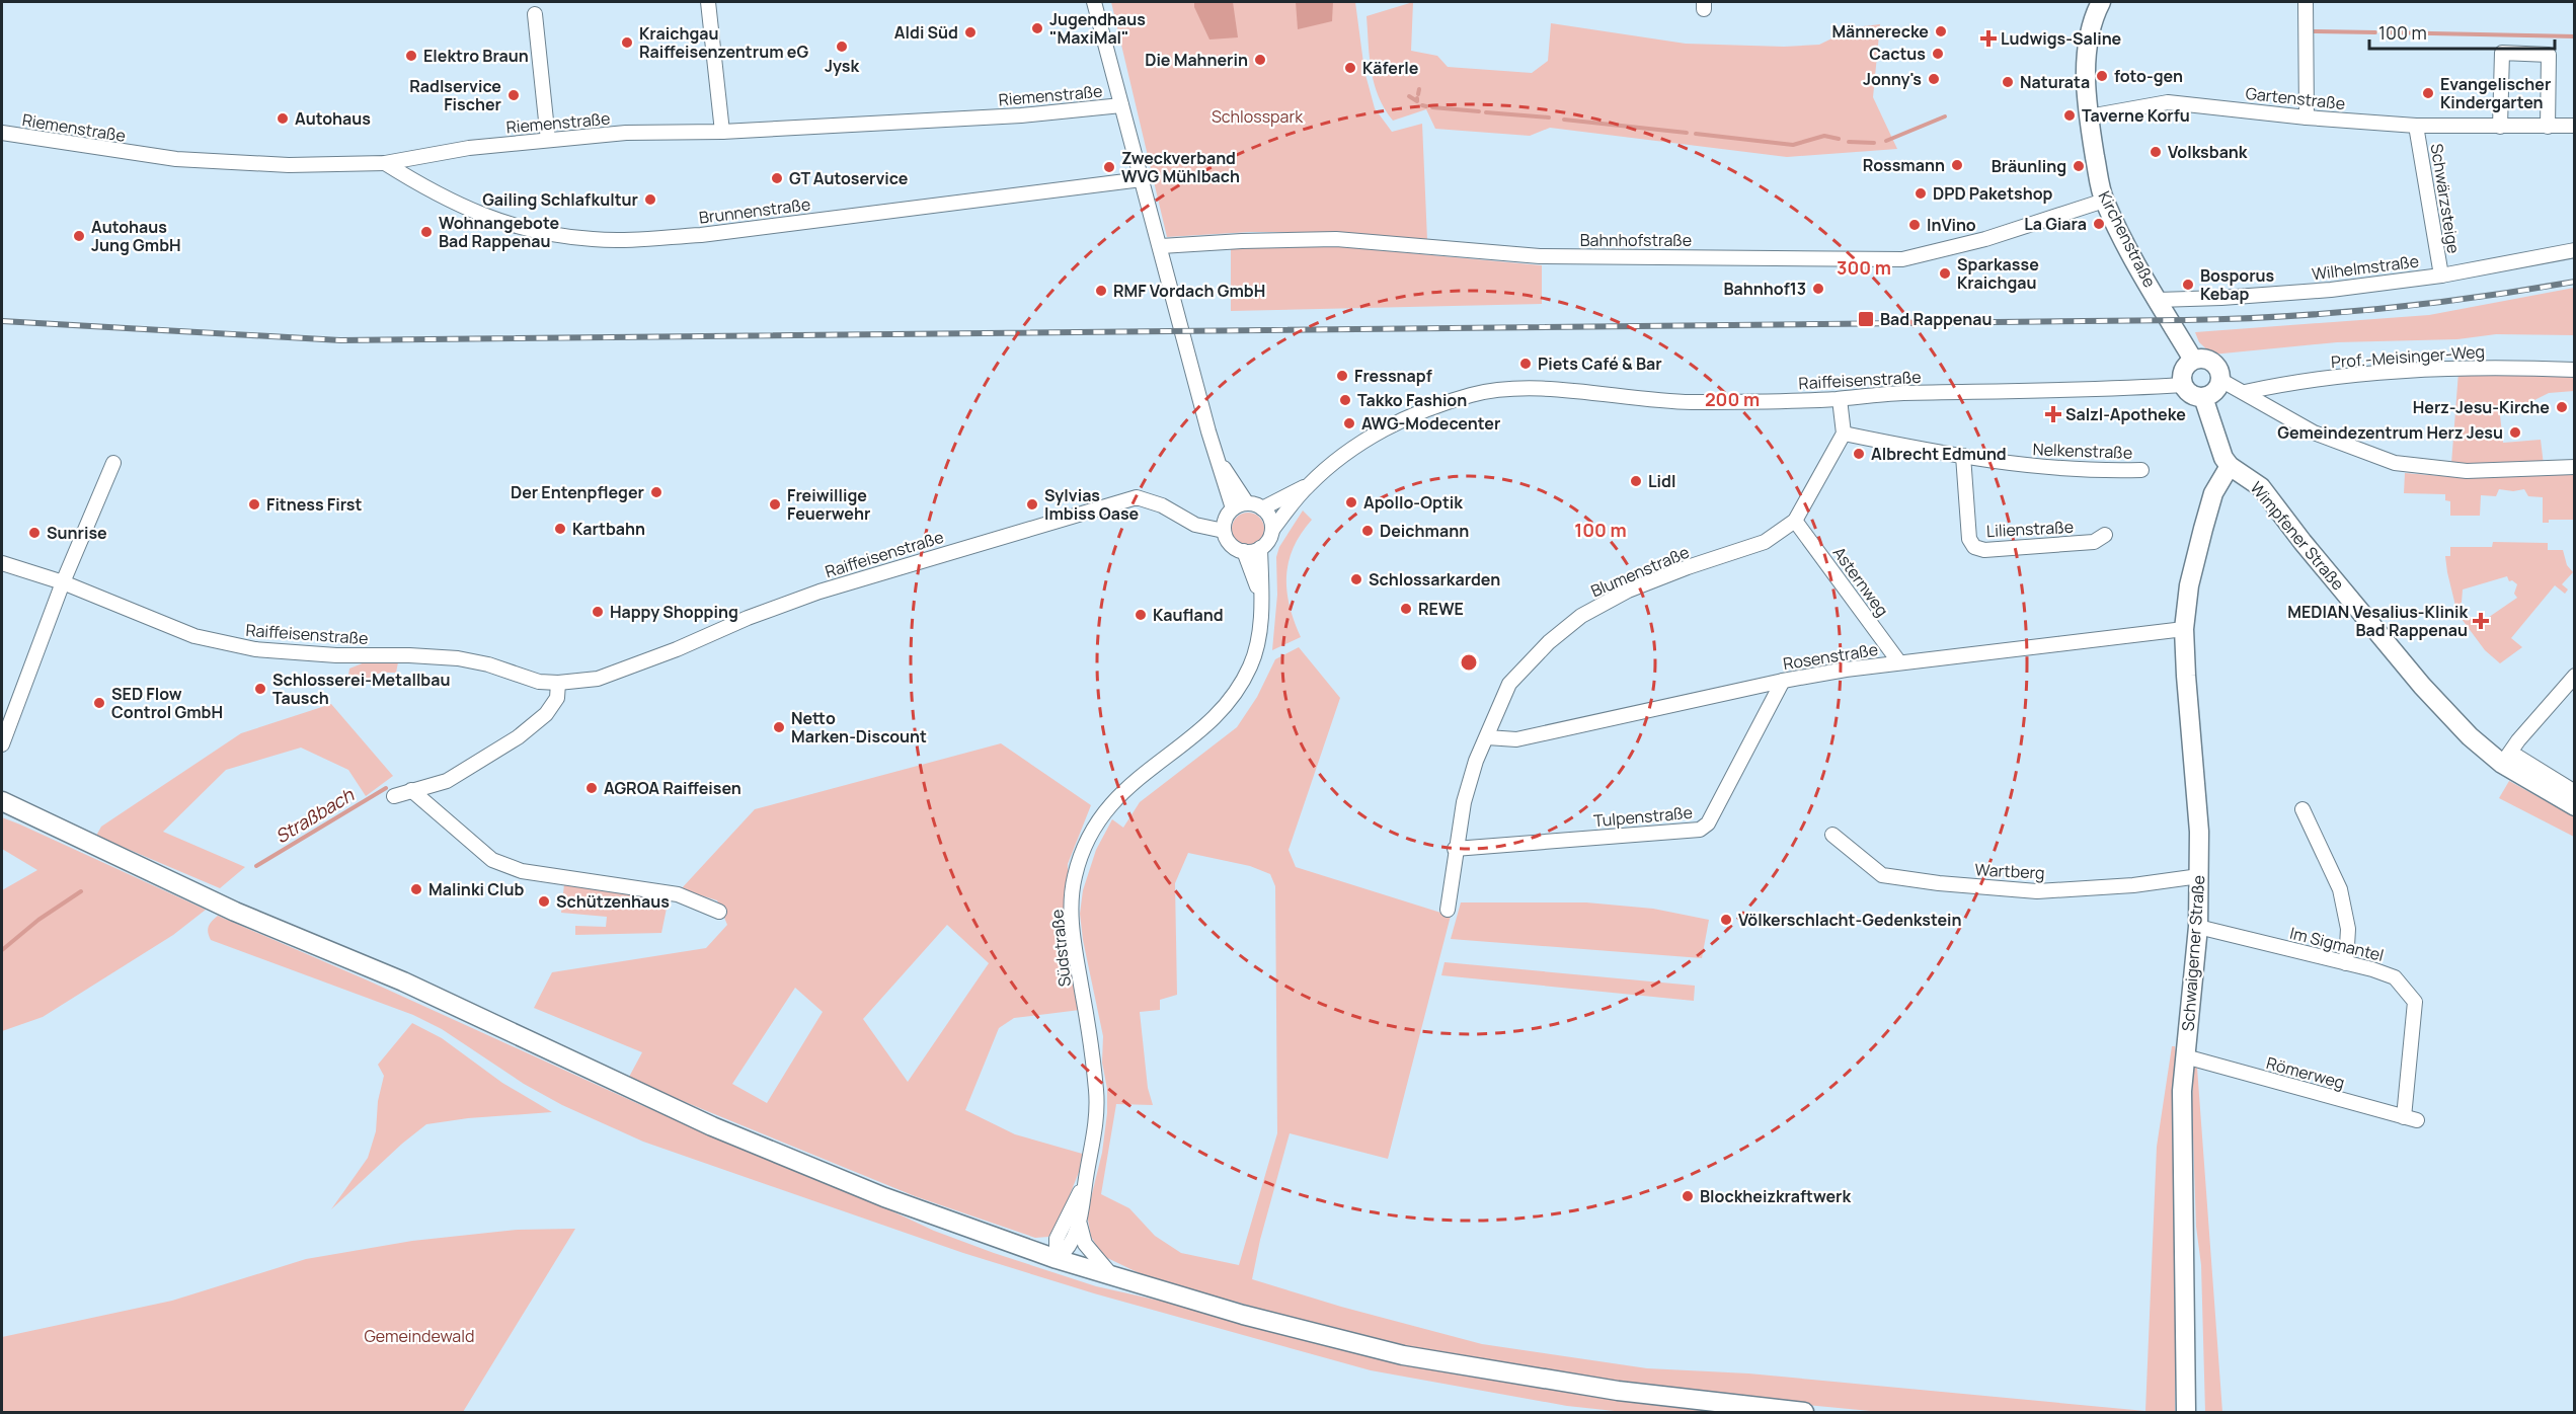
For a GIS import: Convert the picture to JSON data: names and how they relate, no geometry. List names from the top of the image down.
{
  "streets": {
    "street": [
      "Riemenstraße",
      "Gartenstraße",
      "Schwärzsteige",
      "Brunnenstraße",
      "Kirchenstraße",
      "Bahnhofstraße",
      "Wilhelmstraße",
      "Prof.-Meisinger-Weg",
      "Raiffeisenstraße",
      "Nelkenstraße",
      "Lilienstraße",
      "Wimpfener Straße",
      "Blumenstraße",
      "Asternweg",
      "Rosenstraße",
      "Tulpenstraße",
      "Wartberg",
      "Im Sigmantel",
      "Südstraße",
      "Schwaigerner Straße",
      "Römerweg"
    ]
  },
  "crossings": [
    ["Riemenstraße", "Brunnenstraße"],
    ["Gartenstraße", "Schwärzsteige"],
    ["Gartenstraße", "Kirchenstraße"],
    ["Schwärzsteige", "Wilhelmstraße"],
    ["Kirchenstraße", "Bahnhofstraße"],
    ["Kirchenstraße", "Wilhelmstraße"],
    ["Kirchenstraße", "Raiffeisenstraße"],
    ["Raiffeisenstraße", "Südstraße"],
    ["Nelkenstraße", "Lilienstraße"],
    ["Nelkenstraße", "Blumenstraße"],
    ["Wimpfener Straße", "Schwaigerner Straße"],
    ["Blumenstraße", "Asternweg"],
    ["Blumenstraße", "Rosenstraße"],
    ["Blumenstraße", "Tulpenstraße"],
    ["Asternweg", "Rosenstraße"],
    ["Rosenstraße", "Tulpenstraße"],
    ["Rosenstraße", "Schwaigerner Straße"],
    ["Wartberg", "Schwaigerner Straße"],
    ["Im Sigmantel", "Schwaigerner Straße"],
    ["Im Sigmantel", "Römerweg"],
    ["Schwaigerner Straße", "Römerweg"]
  ],
  "water": ["Straßbach"],
  "parks": ["Schlosspark", "Gemeindewald"],
  "places": {
    "other": [
      "Jugendhaus \"MaxiMal\"",
      "Männerecke",
      "Aldi Süd",
      "Kraichgau Raiffeisenzentrum eG",
      "Jysk",
      "Cactus",
      "Elektro Braun",
      "Die Mahnerin",
      "Käferle",
      "foto-gen",
      "Jonny's",
      "Naturata",
      "Evangelischer Kindergarten",
      "Radlservice Fischer",
      "Taverne Korfu",
      "Autohaus",
      "Volksbank",
      "Rossmann",
      "Bräunling",
      "Zweckverband WVG Mühlbach",
      "GT Autoservice",
      "DPD Paketshop",
      "Gailing Schlafkultur",
      "La Giara",
      "InVino",
      "Wohnangebote Bad Rappenau",
      "Autohaus Jung GmbH",
      "Sparkasse Kraichgau",
      "Bosporus Kebap",
      "Bahnhof13",
      "RMF Vordach GmbH",
      "Piets Café & Bar",
      "Fressnapf",
      "Takko Fashion",
      "Herz-Jesu-Kirche",
      "AWG-Modecenter",
      "Gemeindezentrum Herz Jesu",
      "Albrecht Edmund",
      "Lidl",
      "Der Entenpfleger",
      "Apollo-Optik",
      "Fitness First",
      "Freiwillige Feuerwehr",
      "Sylvias Imbiss Oase",
      "Kartbahn",
      "Deichmann",
      "Sunrise",
      "Schlossarkarden",
      "REWE",
      "Happy Shopping",
      "Kaufland",
      "Schlosserei-Metallbau Tausch",
      "SED Flow Control GmbH",
      "Netto Marken-Discount",
      "AGROA Raiffeisen",
      "Malinki Club",
      "Schützenhaus",
      "Völkerschlacht-Gedenkstein",
      "Blockheizkraftwerk"
    ],
    "health": ["Ludwigs-Saline", "Salzl-Apotheke", "MEDIAN Vesalius-Klinik Bad Rappenau"],
    "transit": ["Bad Rappenau"]
  },
  "scale_bar": "100 m",
  "rings": ["300 m", "200 m", "100 m"]
}
